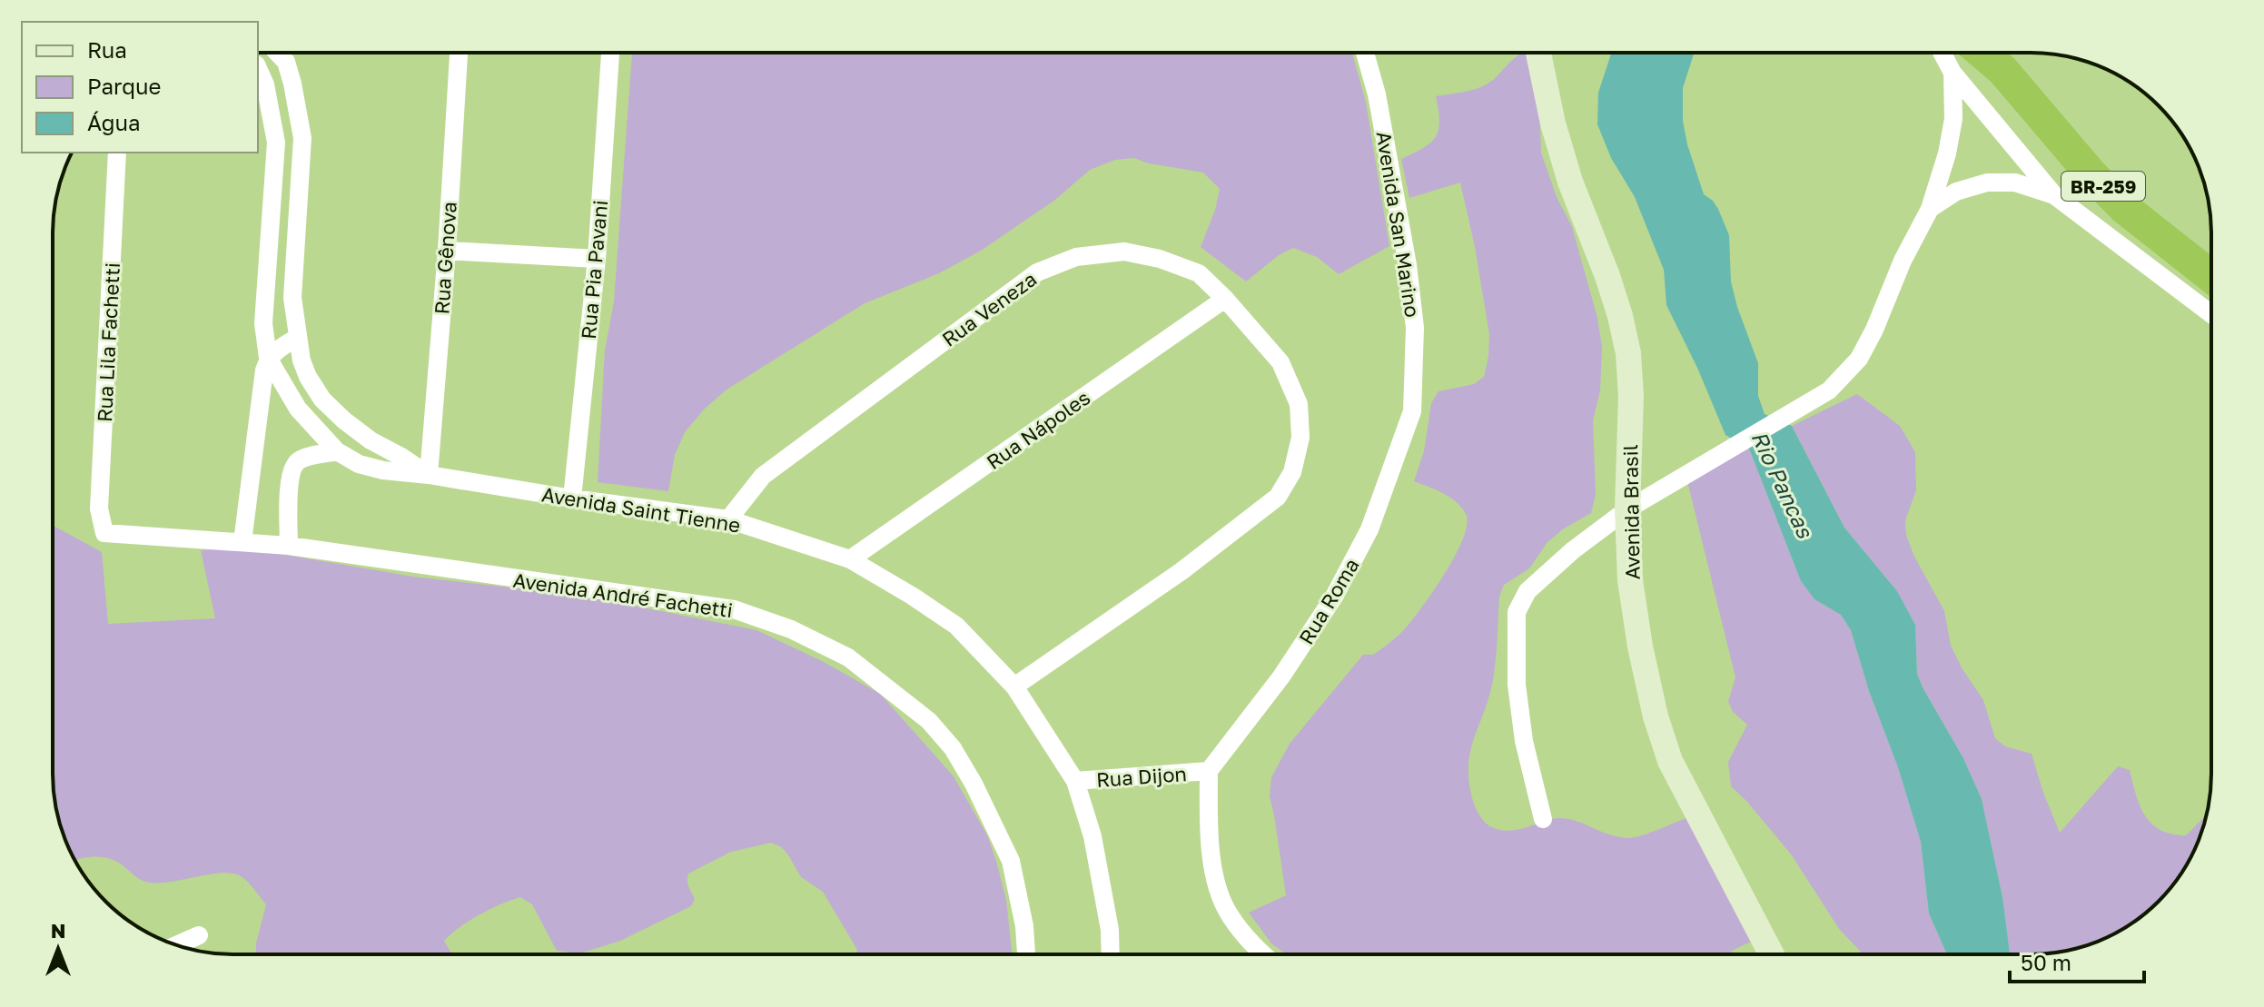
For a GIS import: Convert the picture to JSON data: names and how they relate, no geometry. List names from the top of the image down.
{
  "streets": {
    "highway": ["BR-259"],
    "main road": ["Avenida Brasil"],
    "street": [
      "Avenida San Marino",
      "Rua Gênova",
      "Rua Pia Pavani",
      "Rua Veneza",
      "Rua Lila Fachetti",
      "Rua Nápoles",
      "Avenida Saint Tienne",
      "Avenida André Fachetti",
      "Rua Roma",
      "Rua Dijon"
    ]
  },
  "crossings": [
    ["Avenida San Marino", "Rua Roma"],
    ["Rua Gênova", "Avenida Saint Tienne"],
    ["Rua Pia Pavani", "Avenida Saint Tienne"],
    ["Rua Veneza", "Rua Nápoles"],
    ["Rua Veneza", "Avenida Saint Tienne"],
    ["Rua Lila Fachetti", "Avenida André Fachetti"],
    ["Rua Nápoles", "Avenida Saint Tienne"],
    ["Avenida Saint Tienne", "Rua Dijon"],
    ["Rua Roma", "Rua Dijon"]
  ],
  "water": ["Rio Pancas"],
  "legend": ["Rua", "Parque", "Água"],
  "scale_bar": "50 m",
  "north": "top"
}
